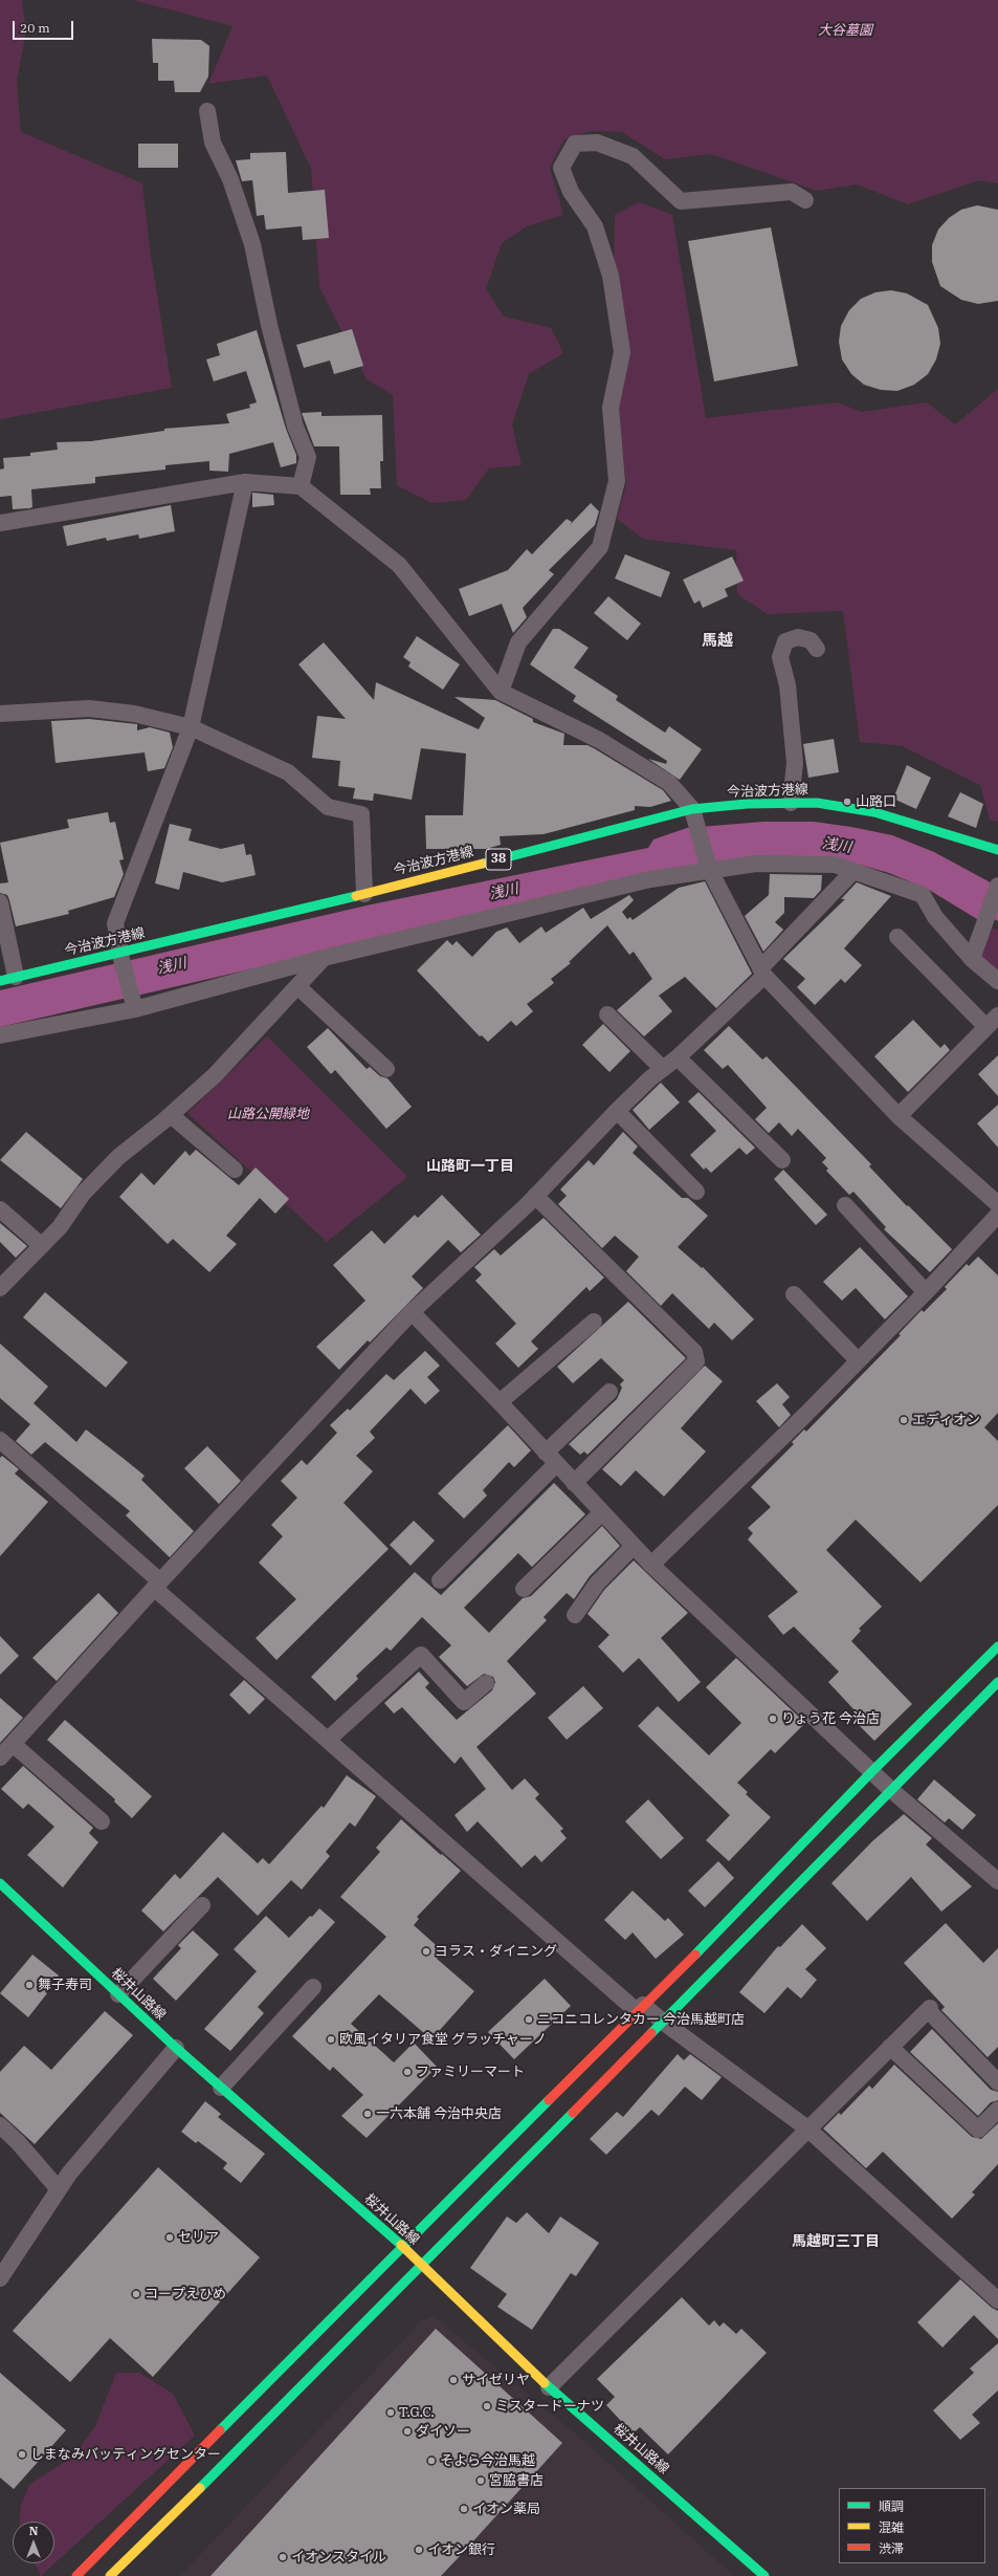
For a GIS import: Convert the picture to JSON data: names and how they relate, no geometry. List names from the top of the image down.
{
  "streets": {
    "street": ["今治波方港線", "38", "桜井山路線"]
  },
  "districts": ["馬越", "山路町一丁目", "馬越町三丁目"],
  "water": ["浅川"],
  "parks": ["大谷墓園", "山路公開緑地"],
  "places": [
    "山路口",
    "エディオン",
    "りょう花 今治店",
    "ヨラス・ダイニング",
    "舞子寿司",
    "ニコニコレンタカー 今治馬越町店",
    "欧風イタリア食堂 グラッチャーノ",
    "ファミリーマート",
    "一六本舗 今治中央店",
    "セリア",
    "コープえひめ",
    "サイゼリヤ",
    "ミスタードーナツ",
    "T.G.C.",
    "ダイソー",
    "しまなみバッティングセンター",
    "そよら今治馬越",
    "宮脇書店",
    "イオン薬局",
    "イオン銀行",
    "イオンスタイル"
  ],
  "legend": ["順調", "混雑", "渋滞"],
  "scale_bar": "20 m",
  "north": "top"
}
